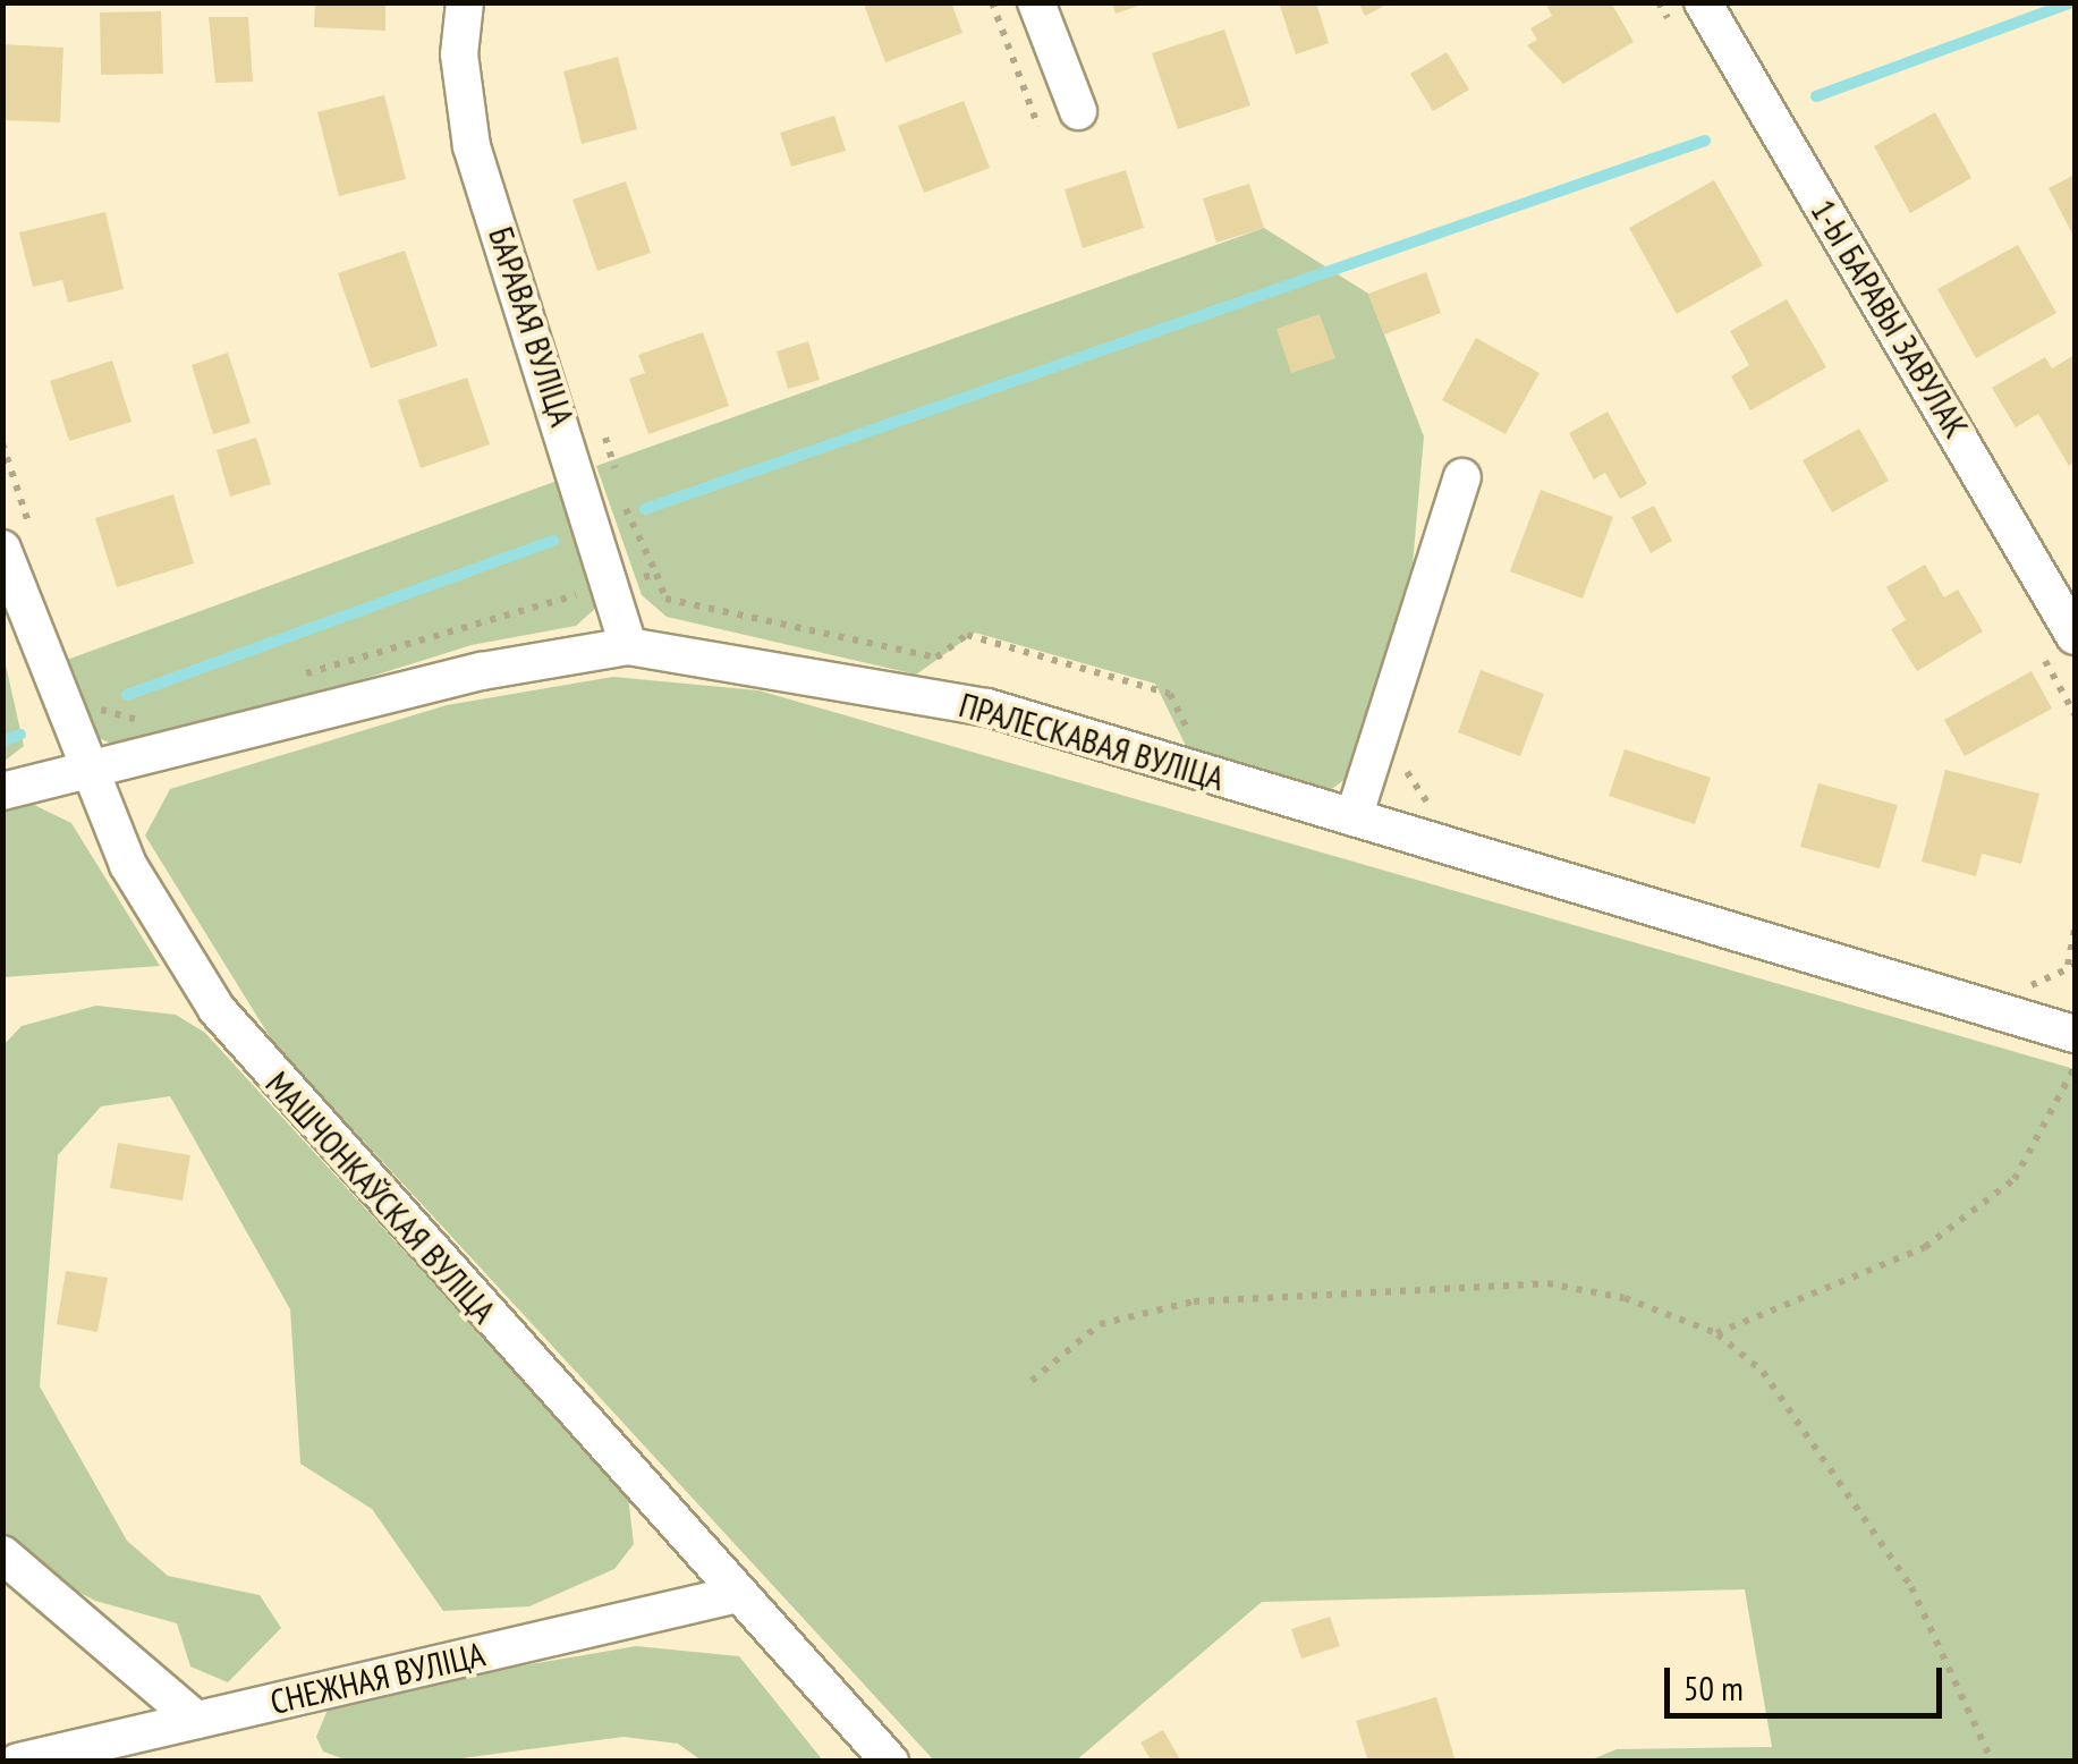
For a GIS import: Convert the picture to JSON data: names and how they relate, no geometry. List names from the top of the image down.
{
  "streets": {
    "street": [
      "1-Ы БАРАВЫ ЗАВУЛАК",
      "БАРАВАЯ ВУЛІЦА",
      "ПРАЛЕСКАВАЯ ВУЛІЦА",
      "МАШЧОНКАЎСКАЯ ВУЛІЦА",
      "СНЕЖНАЯ ВУЛІЦА"
    ]
  },
  "crossings": [
    ["БАРАВАЯ ВУЛІЦА", "ПРАЛЕСКАВАЯ ВУЛІЦА"],
    ["ПРАЛЕСКАВАЯ ВУЛІЦА", "МАШЧОНКАЎСКАЯ ВУЛІЦА"],
    ["МАШЧОНКАЎСКАЯ ВУЛІЦА", "СНЕЖНАЯ ВУЛІЦА"]
  ],
  "scale_bar": "50 m"
}
